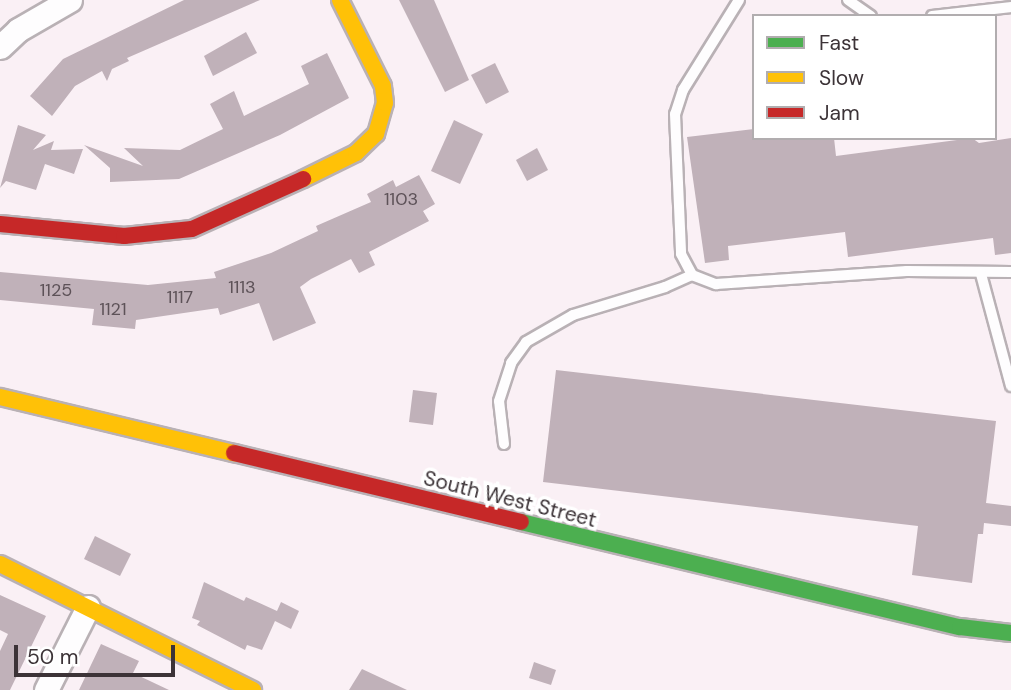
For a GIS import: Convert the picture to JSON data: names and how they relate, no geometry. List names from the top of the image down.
{
  "streets": {
    "street": ["South West Street"]
  },
  "house_numbers": [
    "1103",
    "1113",
    "1125",
    "1117",
    "1121"
  ],
  "legend": ["Fast", "Slow", "Jam"],
  "scale_bar": "50 m"
}
